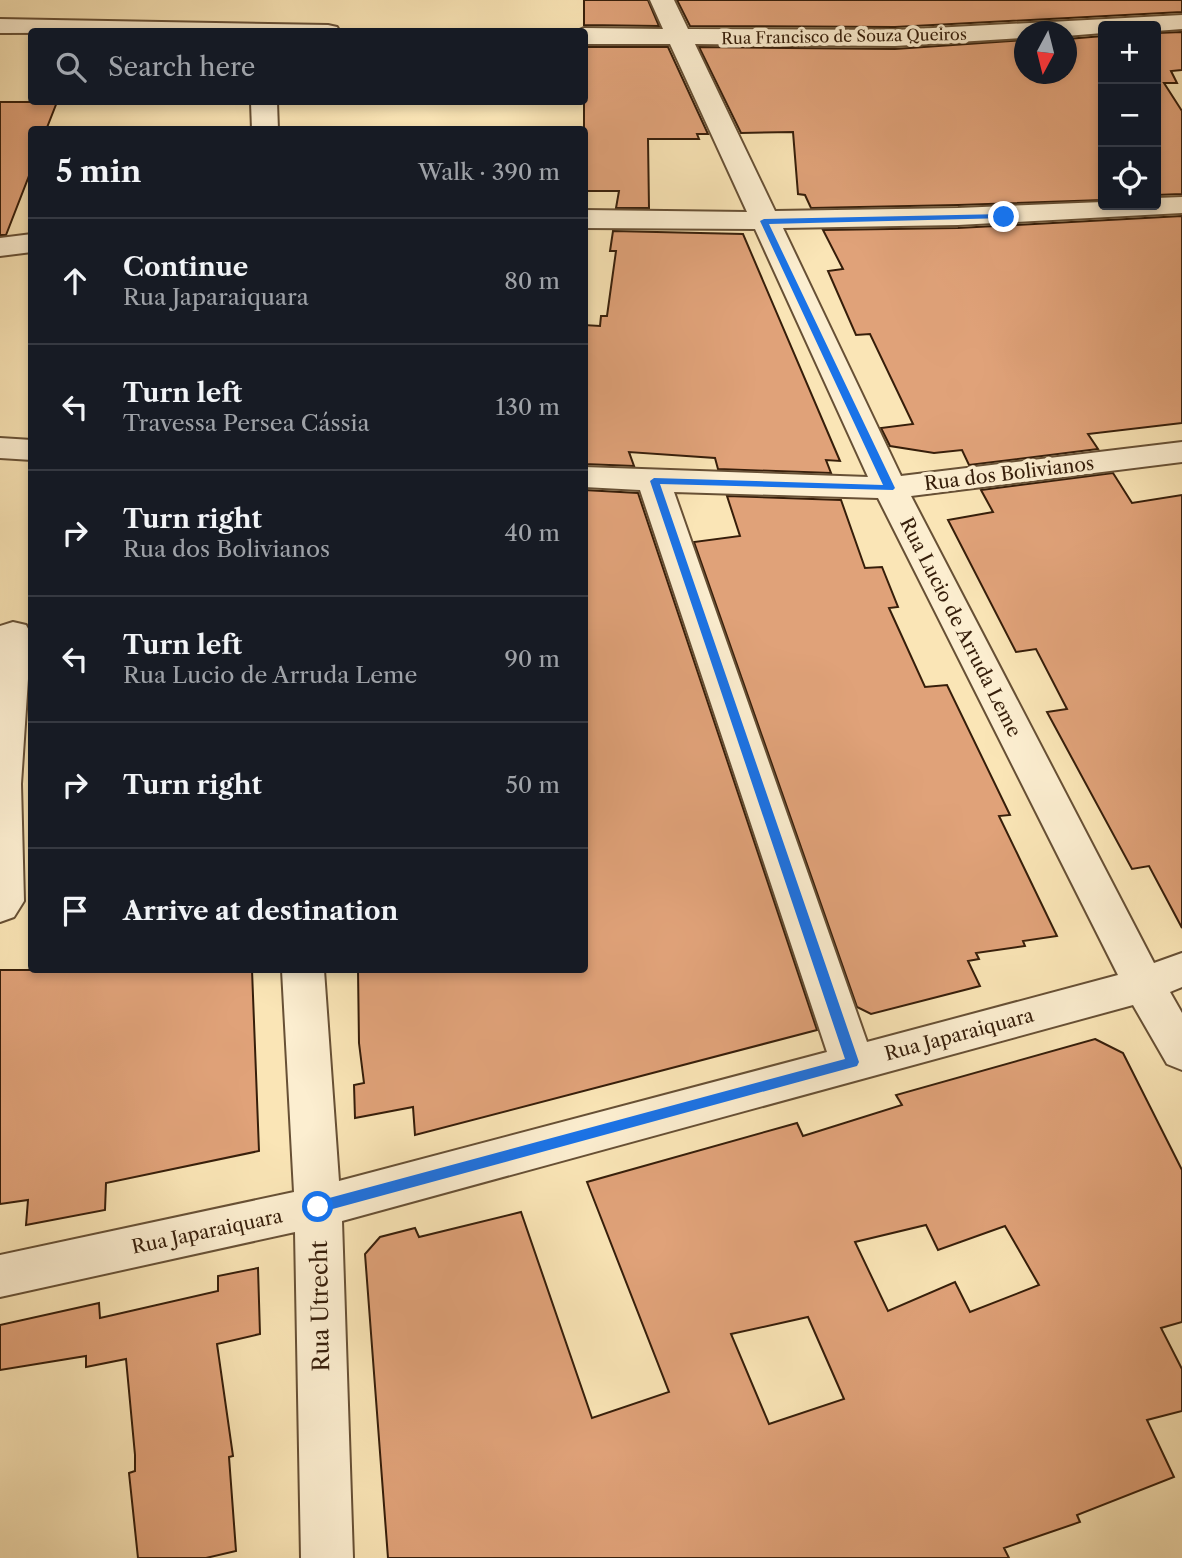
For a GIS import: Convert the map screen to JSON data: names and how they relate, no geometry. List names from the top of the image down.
{
  "streets": {
    "street": [
      "Rua Francisco de Souza Queiros",
      "Rua dos Bolivianos",
      "Rua Lucio de Arruda Leme",
      "Rua Japaraiquara",
      "Rua Utrecht"
    ]
  },
  "crossings": [
    ["Rua Francisco de Souza Queiros", "Rua Lucio de Arruda Leme"],
    ["Rua dos Bolivianos", "Rua Lucio de Arruda Leme"],
    ["Rua Lucio de Arruda Leme", "Rua Japaraiquara"],
    ["Rua Japaraiquara", "Rua Utrecht"]
  ],
  "north": "bottom",
  "page": {
    "map_buttons": ["+", "−"],
    "search": "Search here",
    "heading": ["5 min", "Walk · 390 m"],
    "list": [
      ["Continue", "Rua Japaraiquara", "80 m"],
      ["Turn left", "Travessa Persea Cássia", "130 m"],
      ["Turn right", "Rua dos Bolivianos", "40 m"],
      ["Turn left", "Rua Lucio de Arruda Leme", "90 m"],
      ["Turn right", "50 m"],
      "Arrive at destination"
    ]
  }
}
